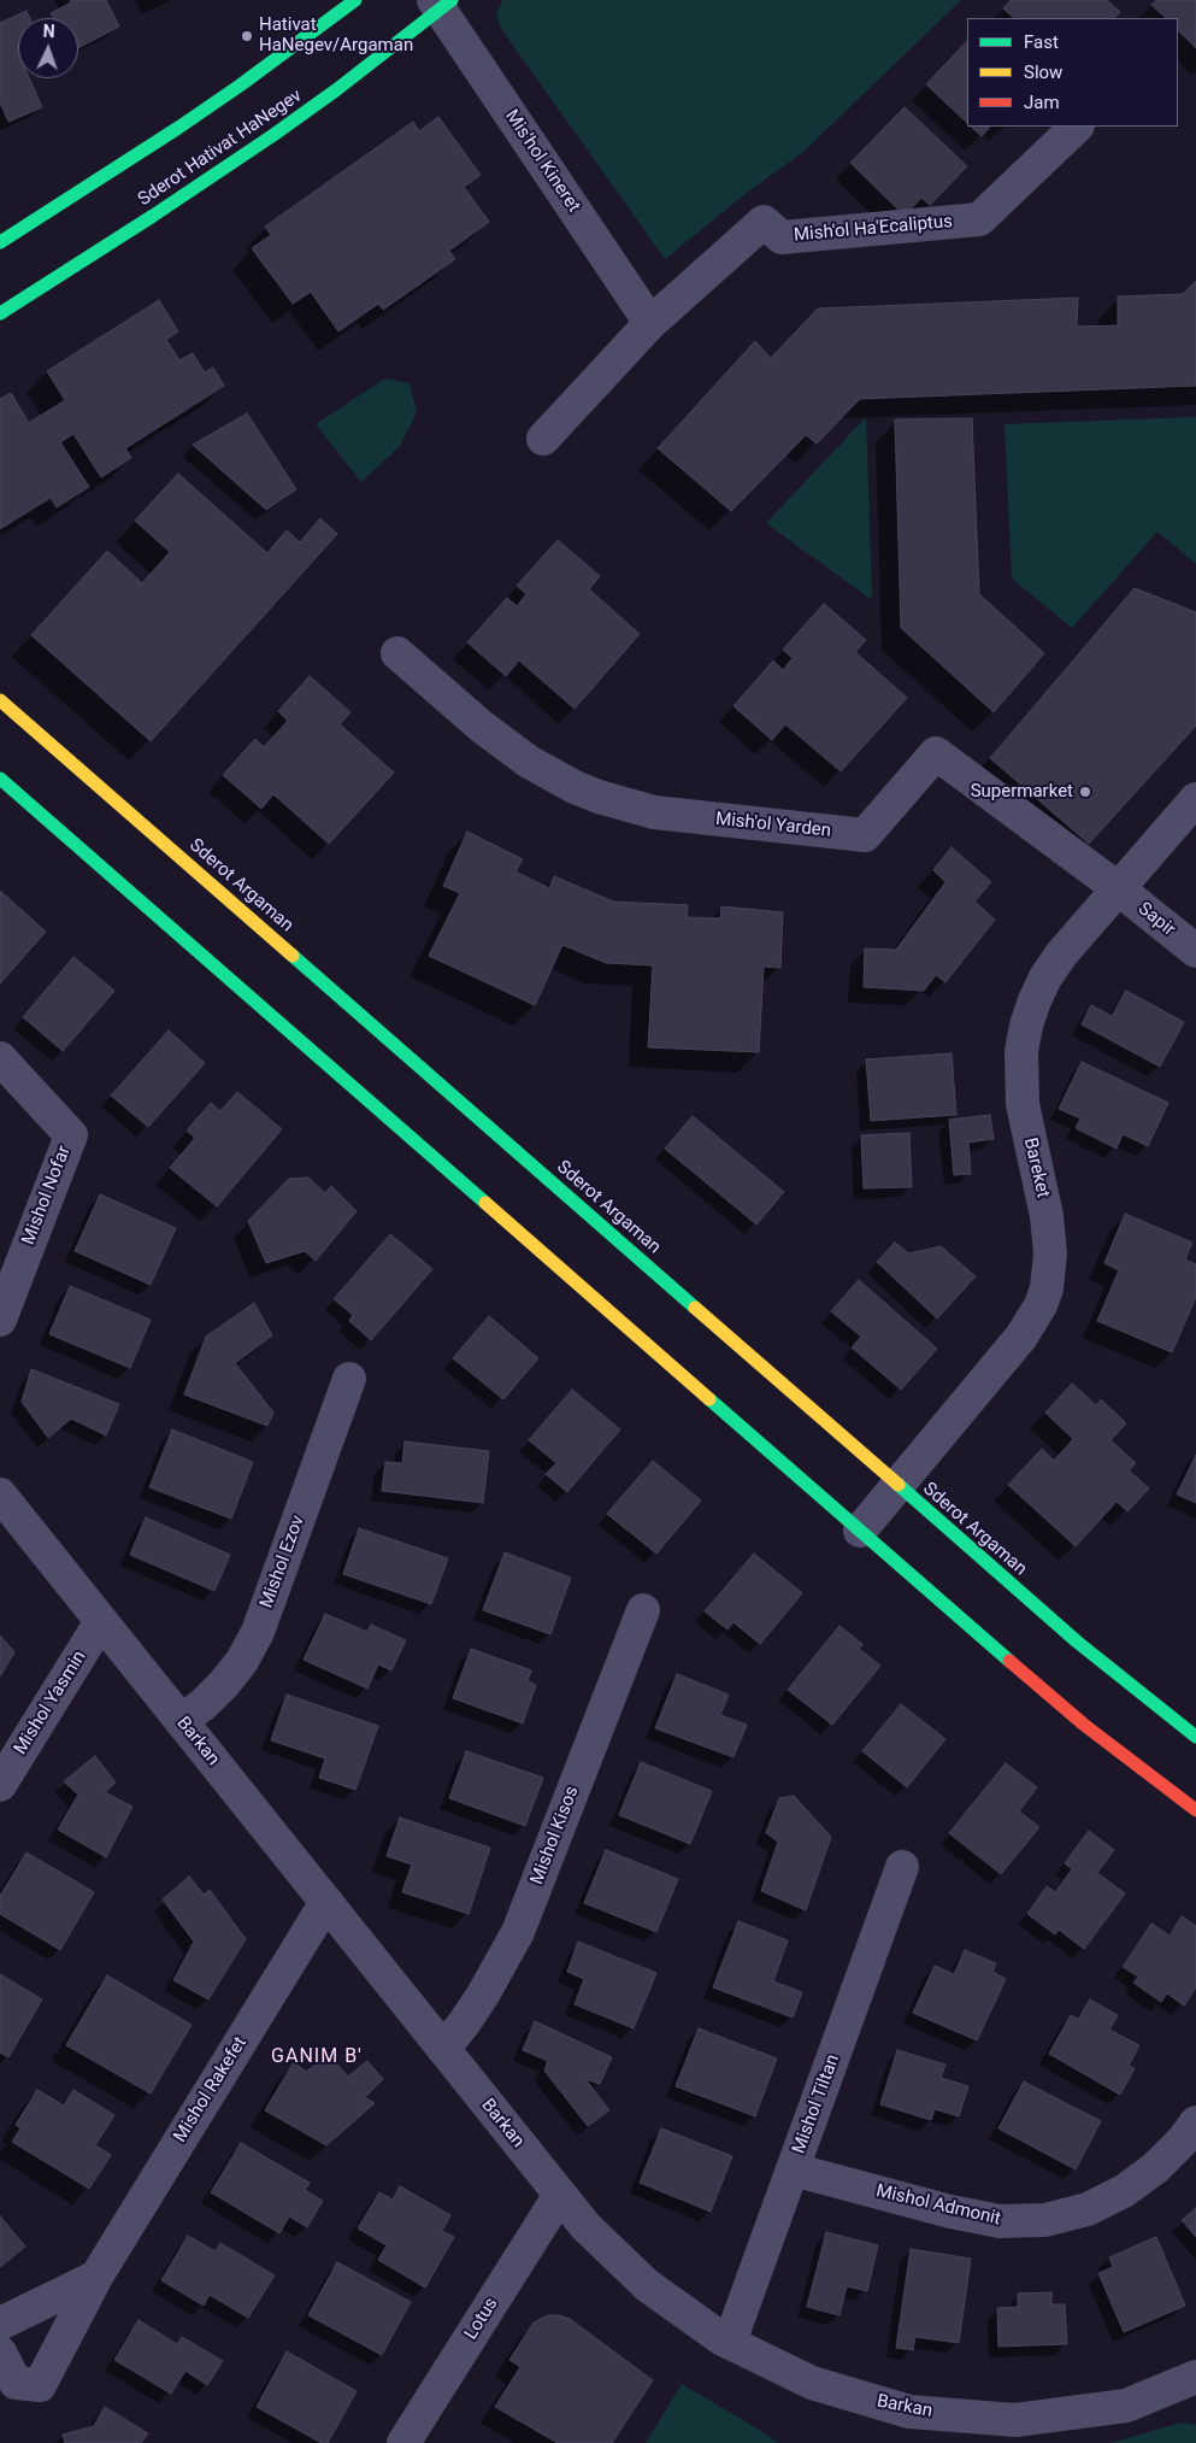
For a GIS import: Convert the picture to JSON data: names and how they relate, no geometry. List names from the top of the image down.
{
  "streets": {
    "street": [
      "Sderot Hativat HaNegev",
      "Mis'hol Kineret",
      "Mish'ol Ha'Ecaliptus",
      "Mish'ol Yarden",
      "Sderot Argaman",
      "Sapir",
      "Bareket",
      "Mishol Nofar",
      "Mishol Ezov",
      "Mishol Yasmin",
      "Barkan",
      "Mishol Kisos",
      "Mishol Rakefet",
      "Mishol Tiltan",
      "Mishol Admonit",
      "Lotus"
    ]
  },
  "crossings": [
    ["Sderot Hativat HaNegev", "Mis'hol Kineret"],
    ["Mis'hol Kineret", "Mish'ol Ha'Ecaliptus"],
    ["Mish'ol Yarden", "Sapir"],
    ["Mish'ol Yarden", "Bareket"],
    ["Sderot Argaman", "Bareket"],
    ["Sapir", "Bareket"],
    ["Mishol Ezov", "Barkan"],
    ["Mishol Yasmin", "Barkan"],
    ["Barkan", "Mishol Kisos"],
    ["Barkan", "Mishol Rakefet"],
    ["Barkan", "Mishol Tiltan"],
    ["Barkan", "Lotus"],
    ["Mishol Tiltan", "Mishol Admonit"]
  ],
  "districts": ["GANIM B'"],
  "places": ["Hativat HaNegev/Argaman", "Supermarket"],
  "legend": ["Fast", "Slow", "Jam"],
  "north": "top"
}
